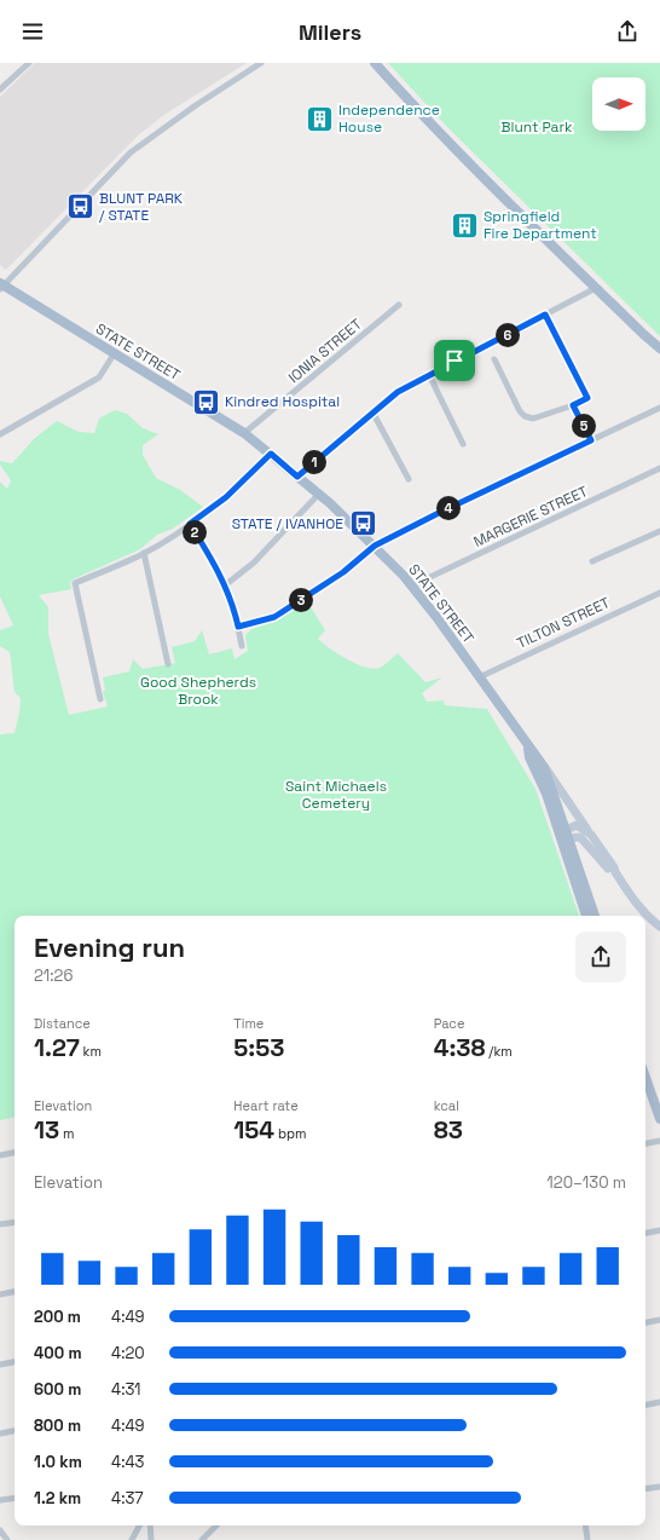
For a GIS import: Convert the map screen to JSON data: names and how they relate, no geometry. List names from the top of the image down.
{
  "streets": {
    "main road": ["STATE STREET"],
    "street": ["IONIA STREET", "MARGERIE STREET", "TILTON STREET"]
  },
  "crossings": [
    ["IONIA STREET", "STATE STREET"],
    ["STATE STREET", "MARGERIE STREET"],
    ["STATE STREET", "TILTON STREET"]
  ],
  "parks": ["Blunt Park", "Good Shepherds Brook", "Saint Michaels Cemetery"],
  "places": {
    "building": ["Independence House", "Springfield Fire Department"],
    "bus stop": ["BLUNT PARK / STATE", "Kindred Hospital", "STATE / IVANHOE"]
  },
  "north": "right",
  "page": {
    "header": "Milers",
    "pins": [
      "6",
      "5",
      "1",
      "4",
      "2",
      "3"
    ],
    "heading": ["Evening run", "21:26"],
    "stats": [
      ["Distance", "1.27 km"],
      ["Time", "5:53"],
      ["Pace", "4:38 /km"],
      ["Elevation", "13 m"],
      ["Heart rate", "154 bpm"],
      ["kcal", "83"]
    ],
    "chart": ["Elevation", "120–130 m"],
    "list": [
      {
        "name": "200 m",
        "note": "4:49"
      },
      {
        "name": "400 m",
        "note": "4:20"
      },
      {
        "name": "600 m",
        "note": "4:31"
      },
      {
        "name": "800 m",
        "note": "4:49"
      },
      {
        "name": "1.0 km",
        "note": "4:43"
      },
      {
        "name": "1.2 km",
        "note": "4:37"
      }
    ]
  }
}
